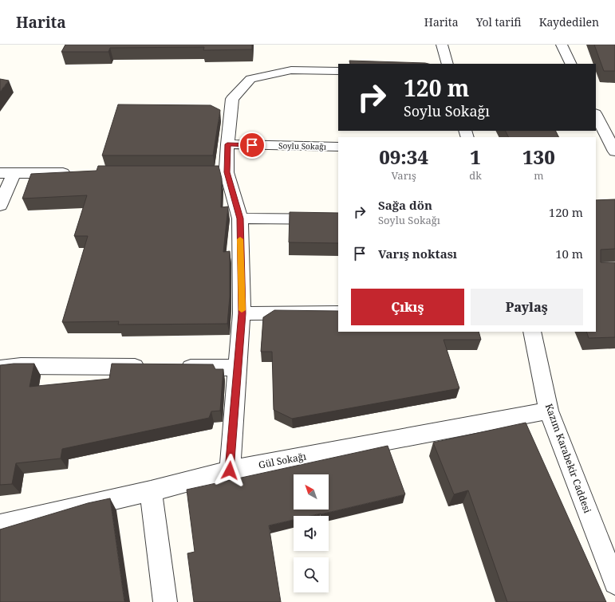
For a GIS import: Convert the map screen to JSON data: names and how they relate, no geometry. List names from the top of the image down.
{
  "streets": {
    "street": ["Soylu Sokağı", "Kazım Karabekir Caddesi", "Gül Sokağı"]
  },
  "crossings": [
    ["Kazım Karabekir Caddesi", "Gül Sokağı"]
  ],
  "north": "top left",
  "page": {
    "header": "Harita",
    "nav": ["Harita", "Yol tarifi", "Kaydedilen"],
    "turn": ["120 m", "Soylu Sokağı"],
    "eta": [
      "09:34",
      "Varış",
      "1",
      "dk",
      "130",
      "m"
    ],
    "list": [
      {
        "name": "Sağa dön",
        "note": "Soylu Sokağı",
        "value": "120 m"
      },
      {
        "name": "Varış noktası",
        "value": "10 m"
      }
    ],
    "buttons": ["Çıkış", "Paylaş"]
  }
}
